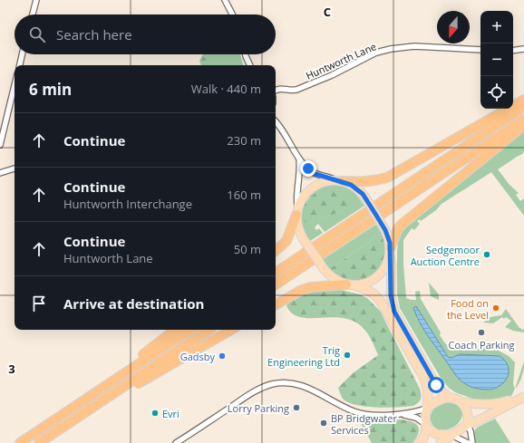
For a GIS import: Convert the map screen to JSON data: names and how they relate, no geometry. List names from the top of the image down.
{
  "streets": {
    "street": ["Huntworth Lane"]
  },
  "places": [
    "Sedgemoor Auction Centre",
    "Food on the Level",
    "Coach Parking",
    "Trig Engineering Ltd",
    "Gadsby",
    "Lorry Parking",
    "Evri",
    "BP Bridgwater Services"
  ],
  "north": "bottom",
  "page": {
    "map_buttons": ["+", "−"],
    "search": "Search here",
    "heading": ["6 min", "Walk · 440 m"],
    "list": [
      ["Continue", "230 m"],
      ["Continue", "Huntworth Interchange", "160 m"],
      ["Continue", "Huntworth Lane", "50 m"],
      "Arrive at destination"
    ]
  },
  "grid": {
    "columns": ["C"],
    "rows": ["3"]
  }
}
